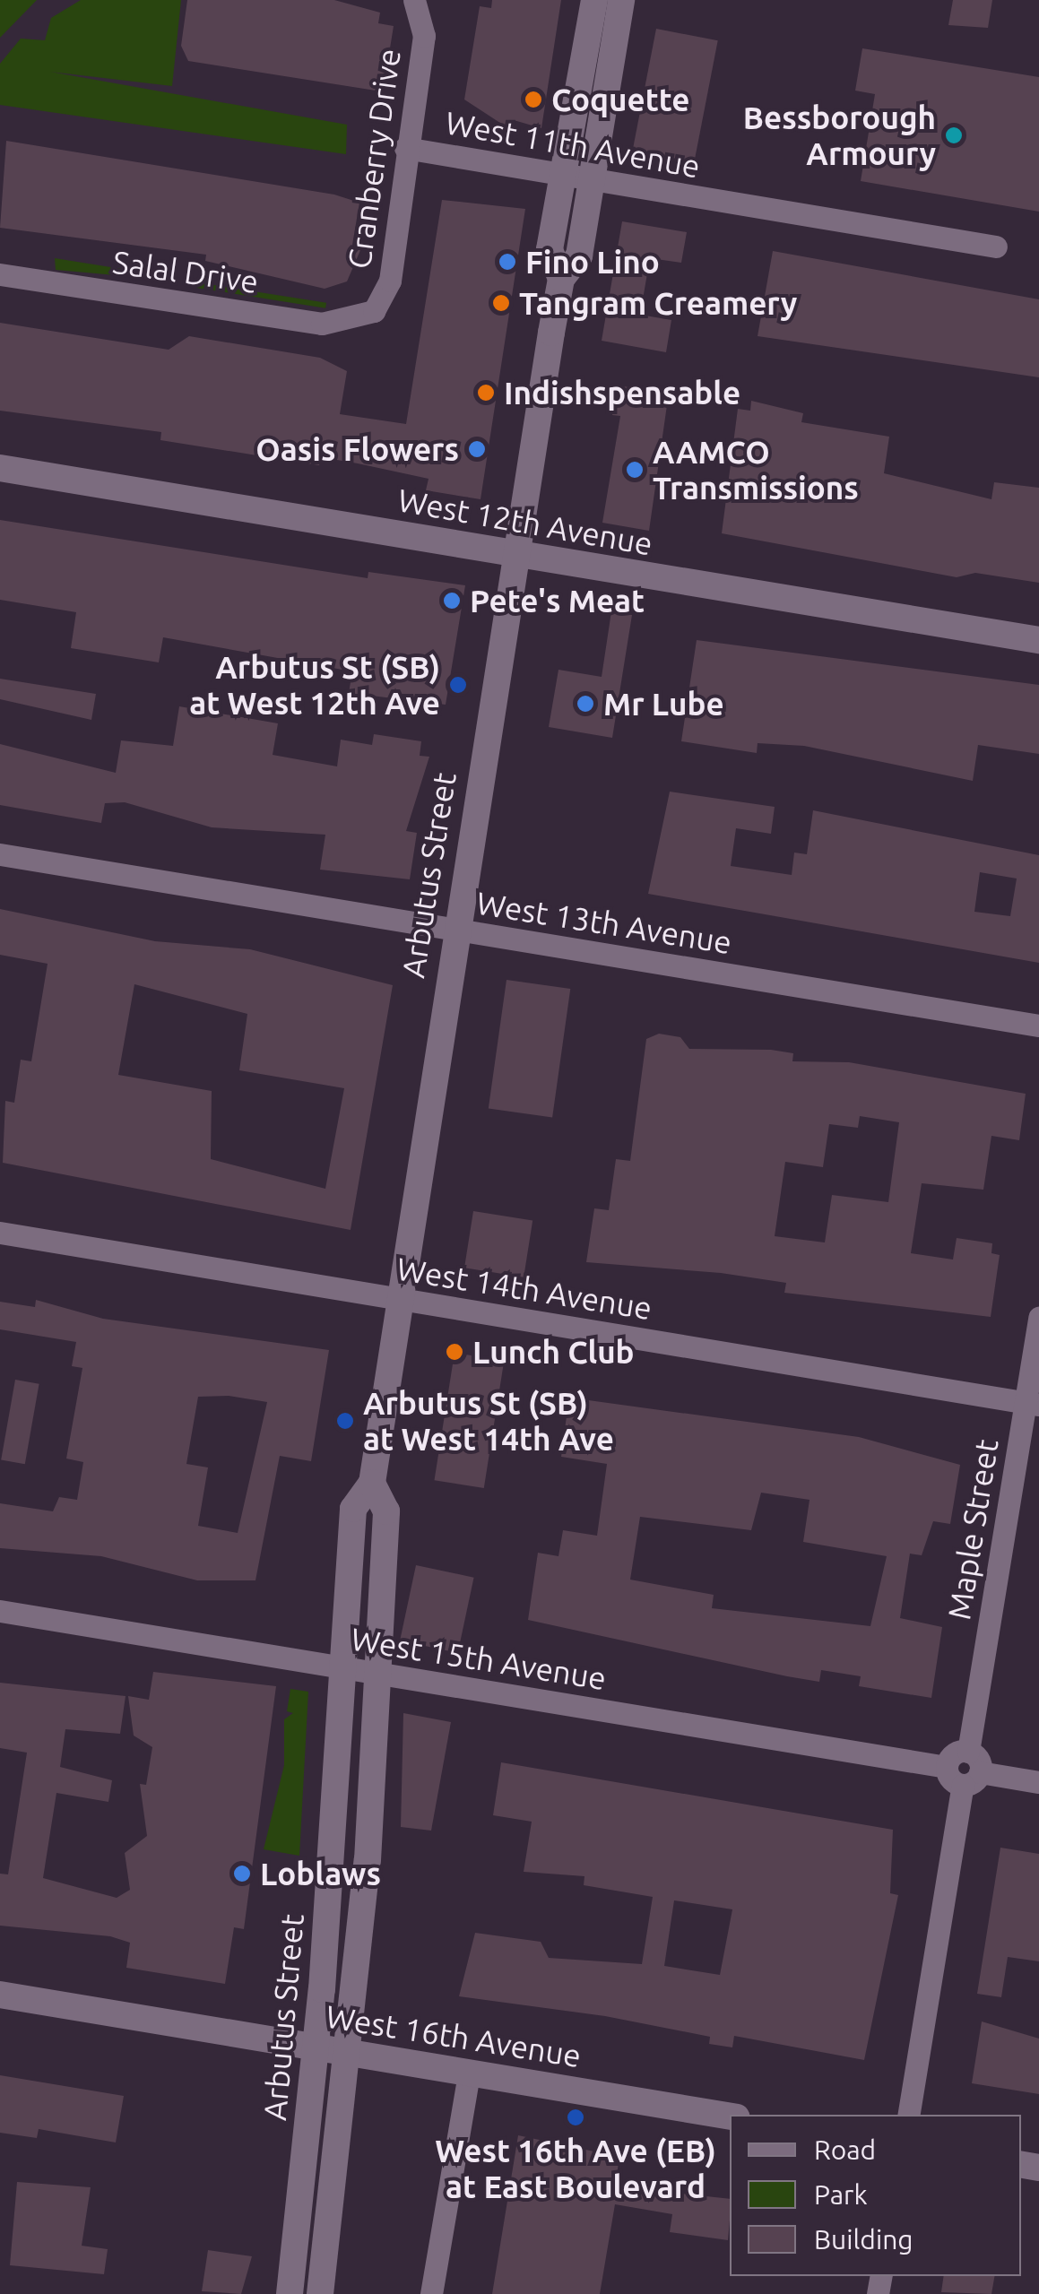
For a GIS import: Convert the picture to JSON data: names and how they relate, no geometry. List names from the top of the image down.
{
  "streets": {
    "main road": ["West 12th Avenue", "Arbutus Street", "West 16th Avenue"],
    "street": [
      "West 11th Avenue",
      "Cranberry Drive",
      "Salal Drive",
      "West 13th Avenue",
      "West 14th Avenue",
      "Maple Street",
      "West 15th Avenue"
    ]
  },
  "crossings": [
    ["West 11th Avenue", "Cranberry Drive"],
    ["West 11th Avenue", "Arbutus Street"],
    ["Cranberry Drive", "Salal Drive"],
    ["West 12th Avenue", "Arbutus Street"],
    ["Arbutus Street", "West 13th Avenue"],
    ["Arbutus Street", "West 14th Avenue"],
    ["Arbutus Street", "West 15th Avenue"],
    ["Arbutus Street", "West 16th Avenue"],
    ["West 14th Avenue", "Maple Street"]
  ],
  "places": [
    "Coquette",
    "Bessborough Armoury",
    "Fino Lino",
    "Tangram Creamery",
    "Indishspensable",
    "Oasis Flowers",
    "AAMCO Transmissions",
    "Pete's Meat",
    "Arbutus St (SB) at West 12th Ave",
    "Mr Lube",
    "Lunch Club",
    "Arbutus St (SB) at West 14th Ave",
    "Loblaws",
    "West 16th Ave (EB) at East Boulevard"
  ],
  "legend": ["Road", "Park", "Building"]
}
